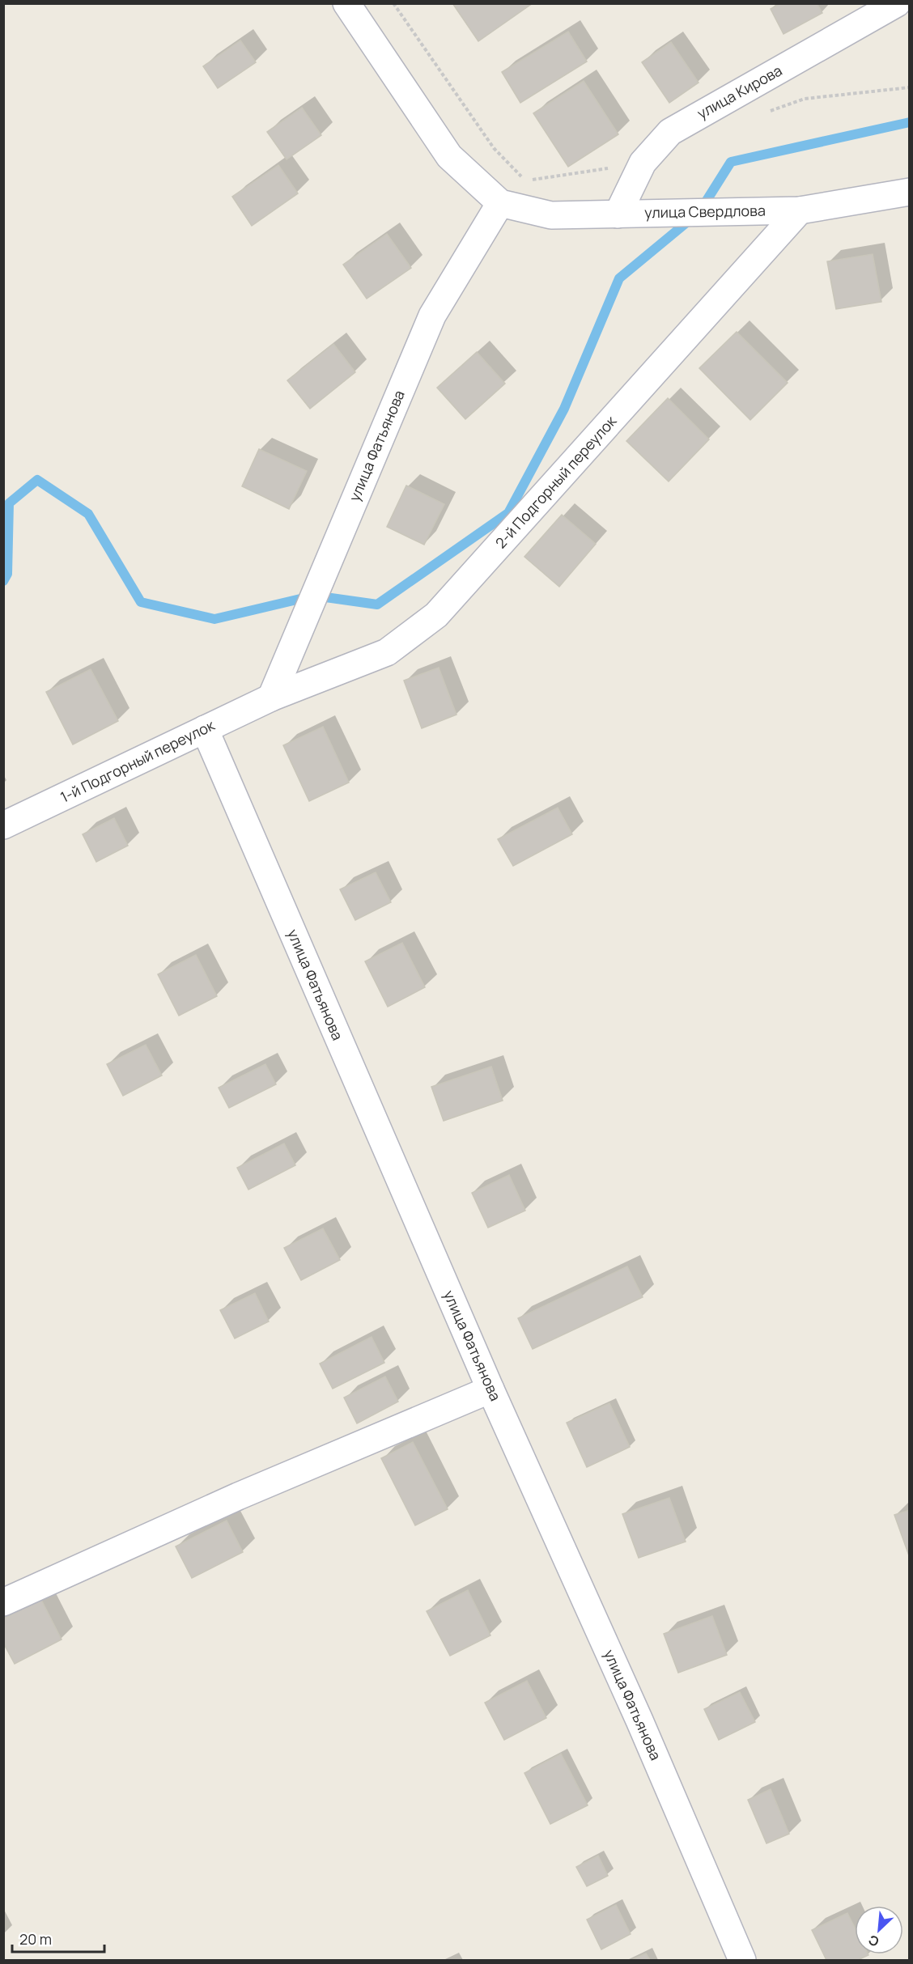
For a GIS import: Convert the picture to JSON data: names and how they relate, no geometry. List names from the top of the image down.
{
  "streets": {
    "street": [
      "улица Кирова",
      "улица Свердлова",
      "улица Фатьянова",
      "2-й Подгорный переулок",
      "1-й Подгорный переулок"
    ]
  },
  "crossings": [
    ["улица Кирова", "улица Свердлова"],
    ["улица Свердлова", "улица Фатьянова"],
    ["улица Свердлова", "2-й Подгорный переулок"],
    ["улица Фатьянова", "2-й Подгорный переулок"],
    ["улица Фатьянова", "1-й Подгорный переулок"],
    ["2-й Подгорный переулок", "1-й Подгорный переулок"]
  ],
  "scale_bar": "20 m",
  "north": "bottom left"
}
